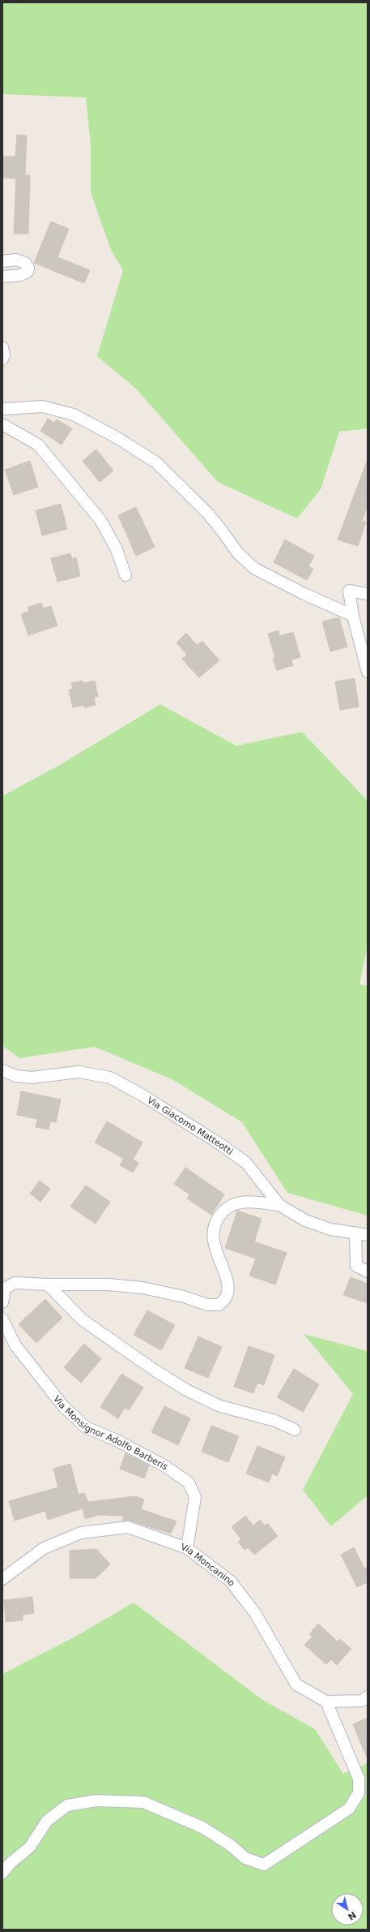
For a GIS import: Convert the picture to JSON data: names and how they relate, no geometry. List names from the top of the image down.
{
  "streets": {
    "street": ["Via Giacomo Matteotti", "Via Monsignor Adolfo Barberis", "Via Moncanino"]
  },
  "crossings": [
    ["Via Monsignor Adolfo Barberis", "Via Moncanino"]
  ],
  "north": "bottom right"
}
